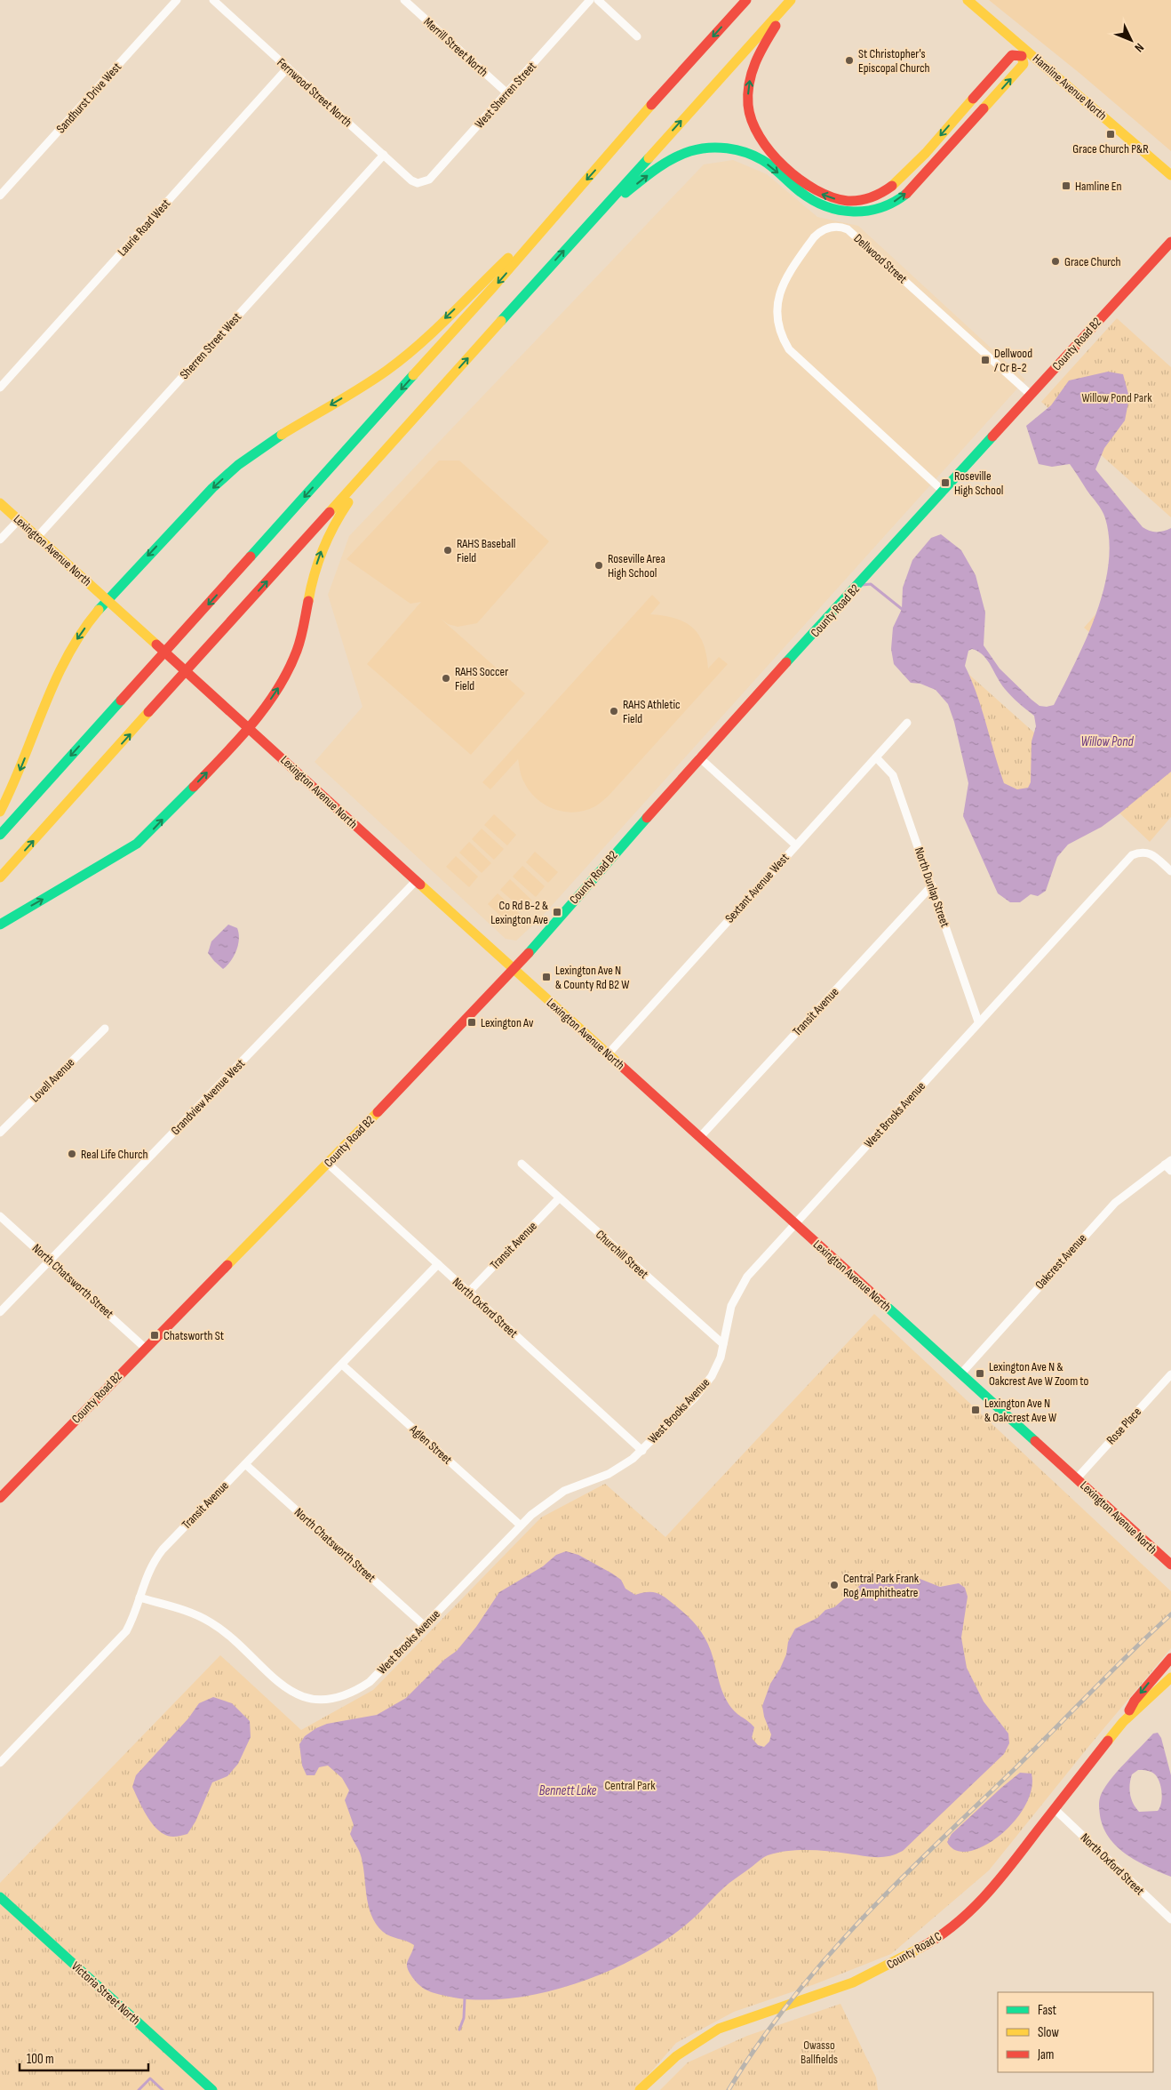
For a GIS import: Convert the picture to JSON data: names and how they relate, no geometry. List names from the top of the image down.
{
  "streets": {
    "main road": [
      "Hamline Avenue North",
      "County Road B2",
      "Lexington Avenue North",
      "County Road C",
      "Victoria Street North"
    ],
    "street": [
      "Merrill Street North",
      "Fernwood Street North",
      "West Sherren Street",
      "Sandhurst Drive West",
      "Laurie Road West",
      "Dellwood Street",
      "Sherren Street West",
      "North Dunlap Street",
      "Sextant Avenue West",
      "Transit Avenue",
      "Lovell Avenue",
      "Grandview Avenue West",
      "West Brooks Avenue",
      "Churchill Street",
      "Oakcrest Avenue",
      "North Chatsworth Street",
      "North Oxford Street",
      "Rose Place",
      "Aglen Street"
    ]
  },
  "crossings": [
    ["Merrill Street North", "West Sherren Street"],
    ["Fernwood Street North", "West Sherren Street"],
    ["Fernwood Street North", "Laurie Road West"],
    ["Fernwood Street North", "Sherren Street West"],
    ["Dellwood Street", "County Road B2"],
    ["County Road B2", "Lexington Avenue North"],
    ["County Road B2", "North Chatsworth Street"],
    ["County Road B2", "North Oxford Street"],
    ["Sherren Street West", "Lexington Avenue North"],
    ["Lexington Avenue North", "Sextant Avenue West"],
    ["Lexington Avenue North", "Transit Avenue"],
    ["Lexington Avenue North", "Grandview Avenue West"],
    ["Lexington Avenue North", "West Brooks Avenue"],
    ["Lexington Avenue North", "Oakcrest Avenue"],
    ["Lexington Avenue North", "Rose Place"],
    ["North Dunlap Street", "Sextant Avenue West"],
    ["North Dunlap Street", "Transit Avenue"],
    ["North Dunlap Street", "West Brooks Avenue"],
    ["Transit Avenue", "West Brooks Avenue"],
    ["Transit Avenue", "Churchill Street"],
    ["Transit Avenue", "North Chatsworth Street"],
    ["Transit Avenue", "North Oxford Street"],
    ["Transit Avenue", "Aglen Street"],
    ["Grandview Avenue West", "North Chatsworth Street"],
    ["West Brooks Avenue", "Churchill Street"],
    ["West Brooks Avenue", "North Chatsworth Street"],
    ["West Brooks Avenue", "North Oxford Street"],
    ["West Brooks Avenue", "Aglen Street"],
    ["North Oxford Street", "County Road C"]
  ],
  "water": ["Willow Pond", "Bennett Lake"],
  "parks": ["Willow Pond Park", "Central Park", "Owasso Ballfields"],
  "places": {
    "other": [
      "St Christopher's Episcopal Church",
      "Grace Church",
      "RAHS Baseball Field",
      "Roseville Area High School",
      "RAHS Soccer Field",
      "RAHS Athletic Field",
      "Real Life Church",
      "Central Park Frank Rog Amphitheatre"
    ],
    "transit": [
      "Grace Church P&R",
      "Hamline En",
      "Dellwood / Cr B-2",
      "Roseville High School",
      "Co Rd B-2 & Lexington Ave",
      "Lexington Ave N & County Rd B2 W",
      "Lexington Av",
      "Chatsworth St",
      "Lexington Ave N & Oakcrest Ave W Zoom to",
      "Lexington Ave N & Oakcrest Ave W"
    ]
  },
  "legend": ["Fast", "Slow", "Jam"],
  "scale_bar": "100 m",
  "north": "bottom right"
}
